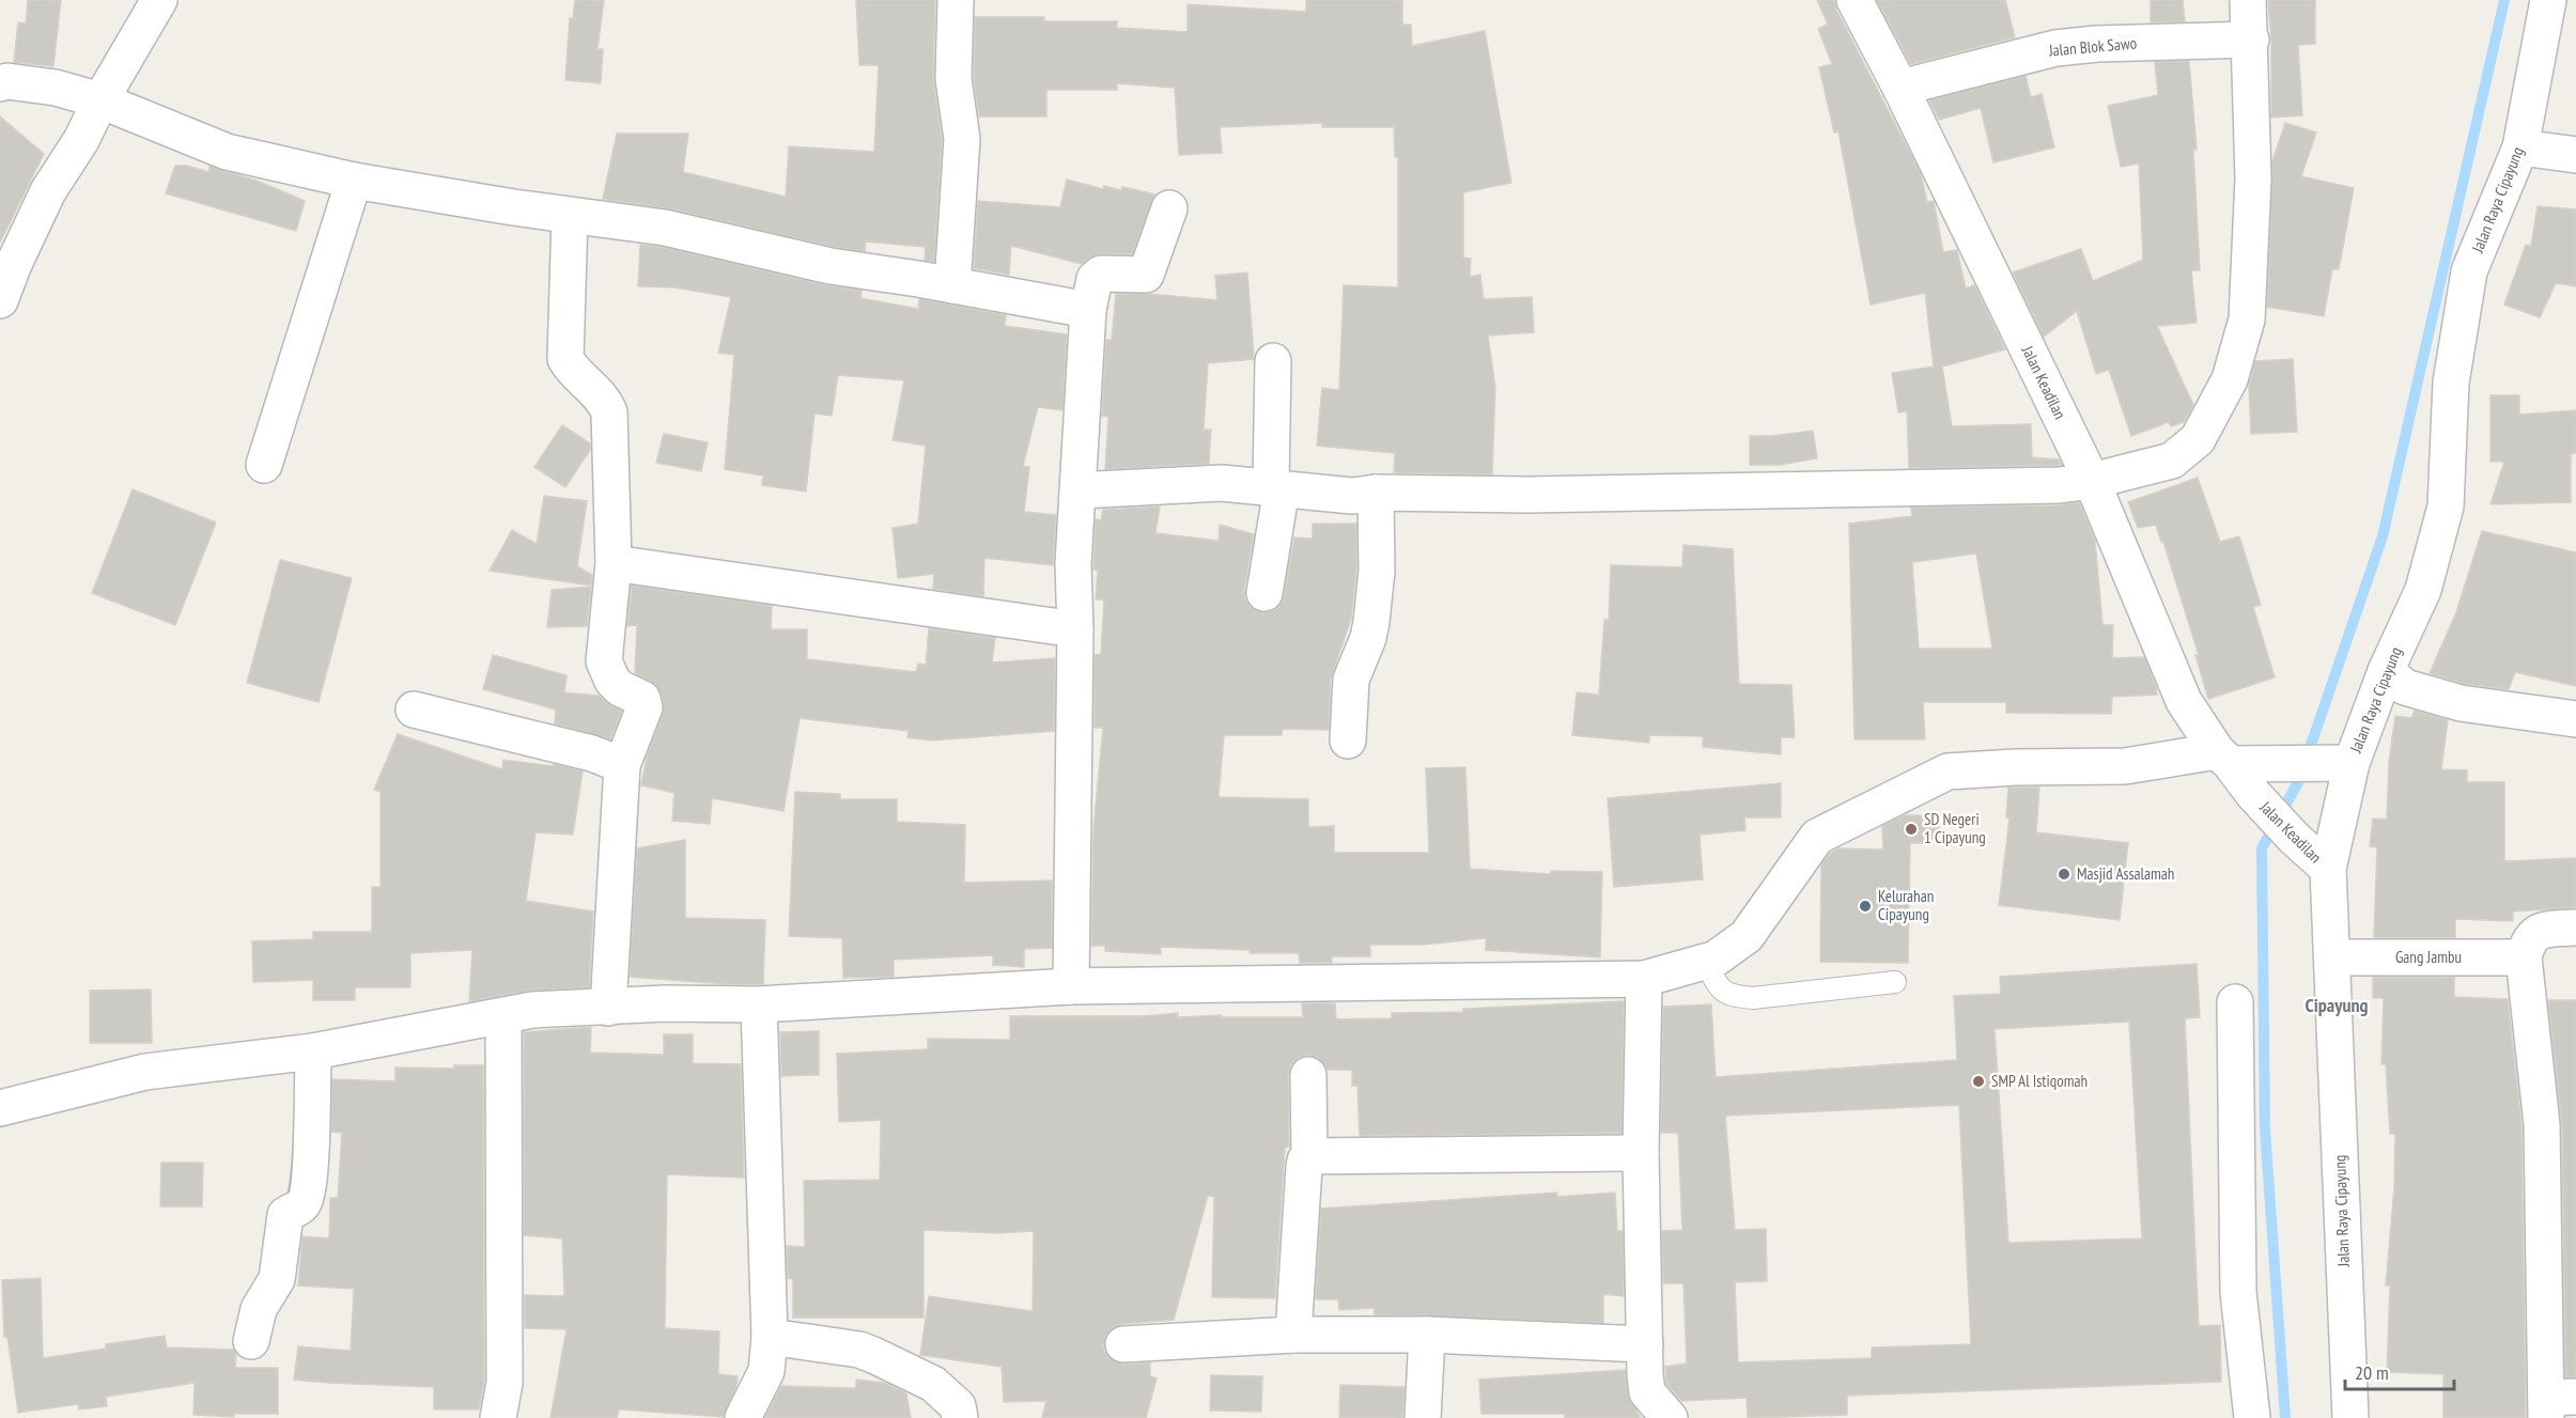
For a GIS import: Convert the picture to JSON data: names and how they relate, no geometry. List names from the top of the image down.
{
  "streets": {
    "street": [
      "Jalan Blok Sawo",
      "Jalan Raya Cipayung",
      "Jalan Keadilan",
      "Gang Jambu"
    ]
  },
  "crossings": [
    ["Jalan Blok Sawo", "Jalan Keadilan"],
    ["Jalan Raya Cipayung", "Jalan Keadilan"],
    ["Jalan Raya Cipayung", "Gang Jambu"]
  ],
  "districts": ["Cipayung"],
  "places": [
    "SD Negeri 1 Cipayung",
    "Masjid Assalamah",
    "Kelurahan Cipayung",
    "SMP Al Istiqomah"
  ],
  "scale_bar": "20 m"
}
